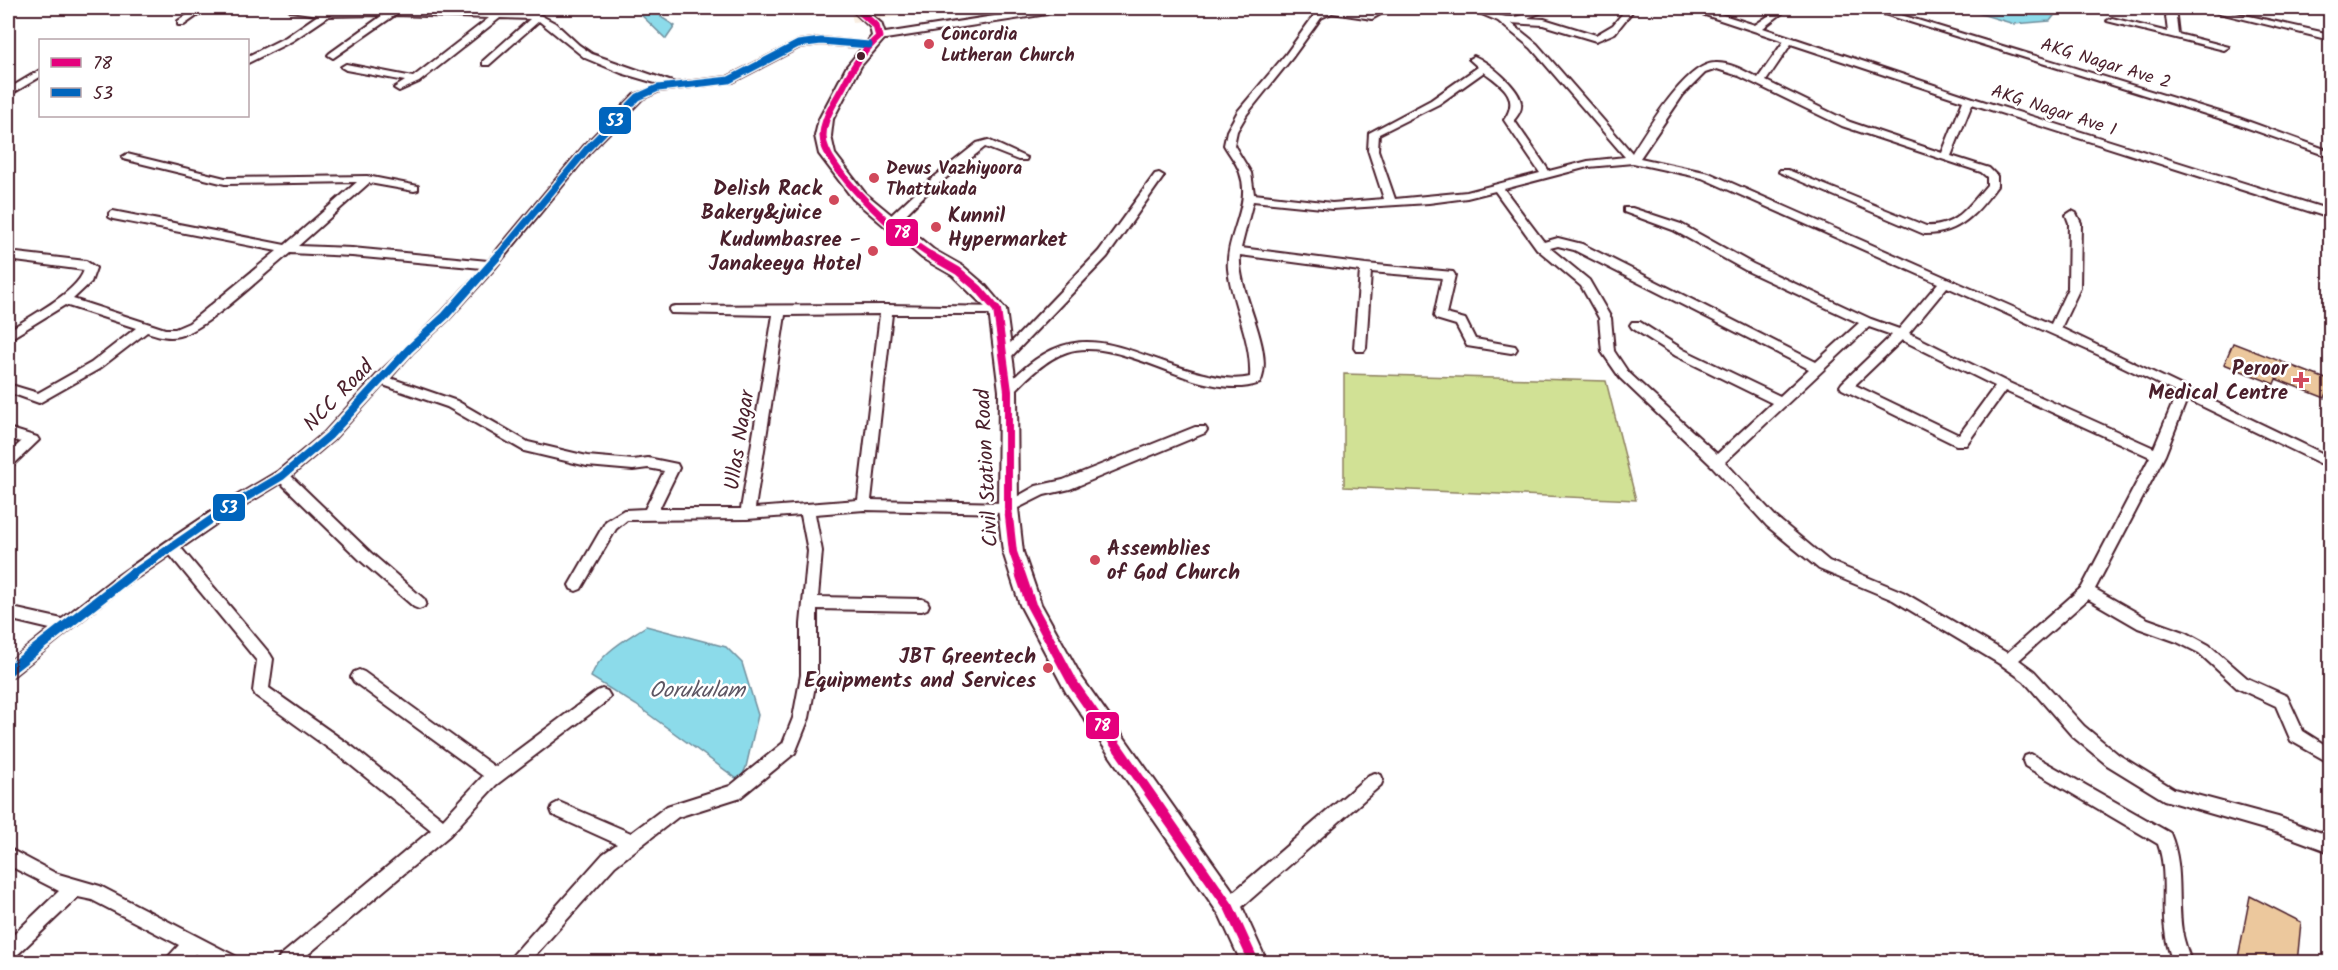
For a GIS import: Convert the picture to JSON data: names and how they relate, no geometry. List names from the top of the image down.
{
  "streets": {
    "main road": ["Civil Station Road"],
    "street": [
      "AKG Nagar Ave 2",
      "AKG Nagar Ave 1",
      "NCC Road",
      "Ullas Nagar"
    ]
  },
  "crossings": [
    ["Ullas Nagar", "Civil Station Road"]
  ],
  "water": ["Oorukulam"],
  "places": {
    "other": [
      "Concordia Lutheran Church",
      "Devus Vazhiyoora Thattukada",
      "Delish Rack Bakery&juice",
      "Kunnil Hypermarket",
      "Kudumbasree - Janakeeya Hotel",
      "Assemblies of God Church",
      "JBT Greentech Equipments and Services"
    ],
    "health": ["Peroor Medical Centre"]
  },
  "lines": ["transit line 78", "transit line 53"],
  "legend": ["78", "53"]
}
